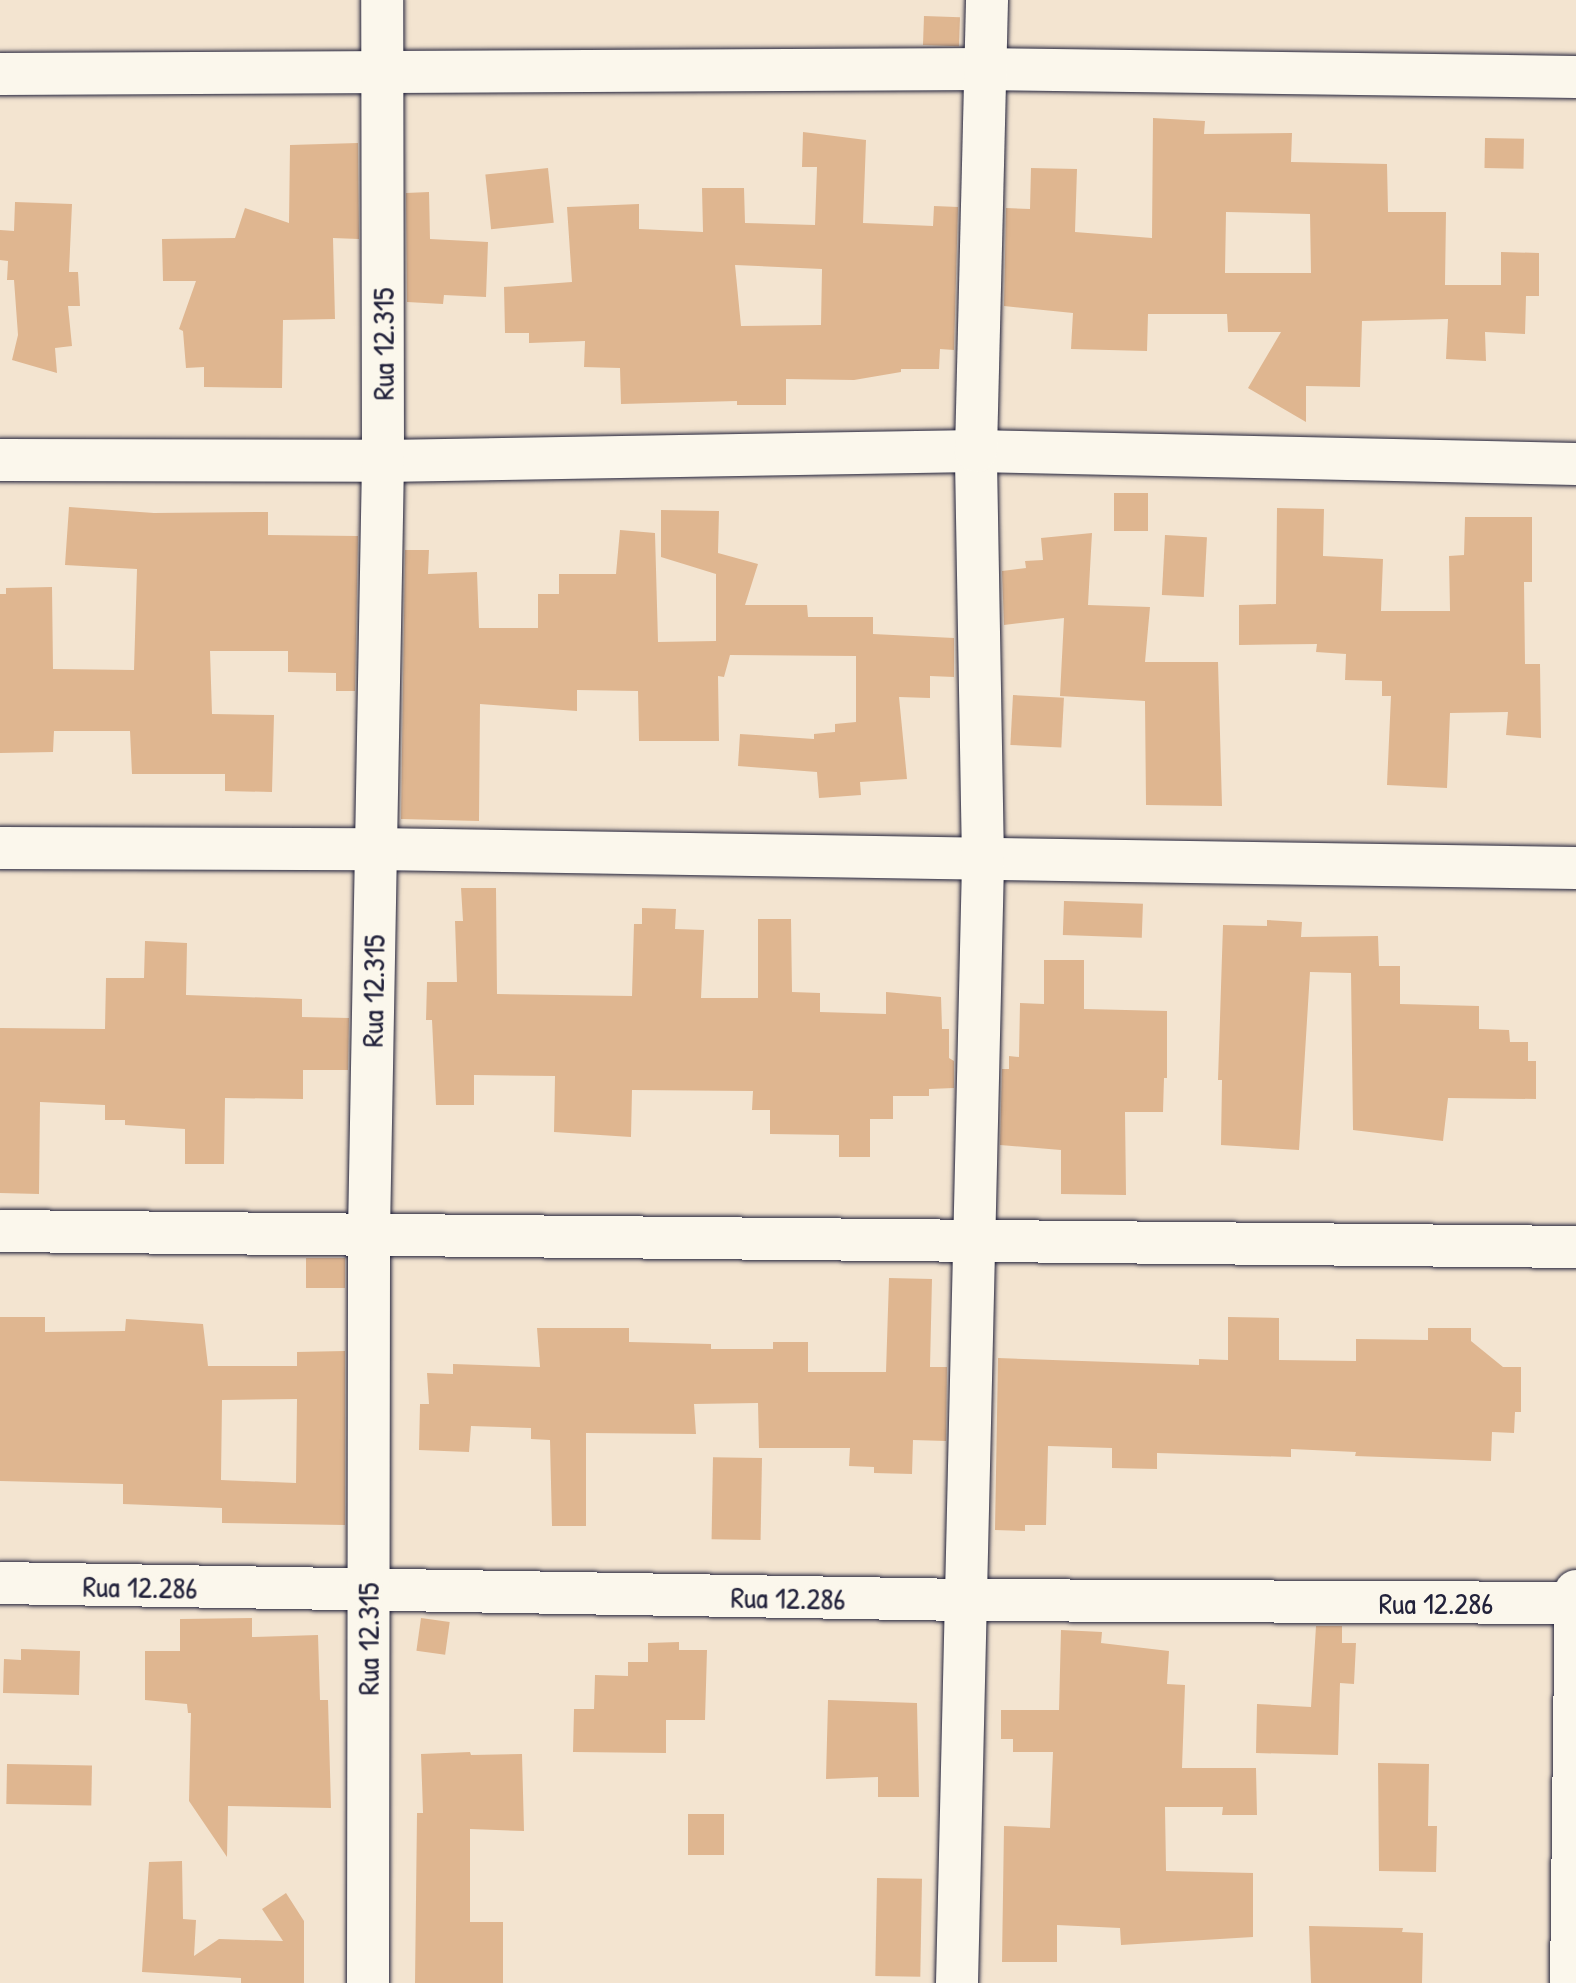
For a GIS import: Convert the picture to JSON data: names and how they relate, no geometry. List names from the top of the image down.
{
  "streets": {
    "street": ["Rua 12.315", "Rua 12.286"]
  },
  "crossings": [
    ["Rua 12.315", "Rua 12.286"]
  ]
}
